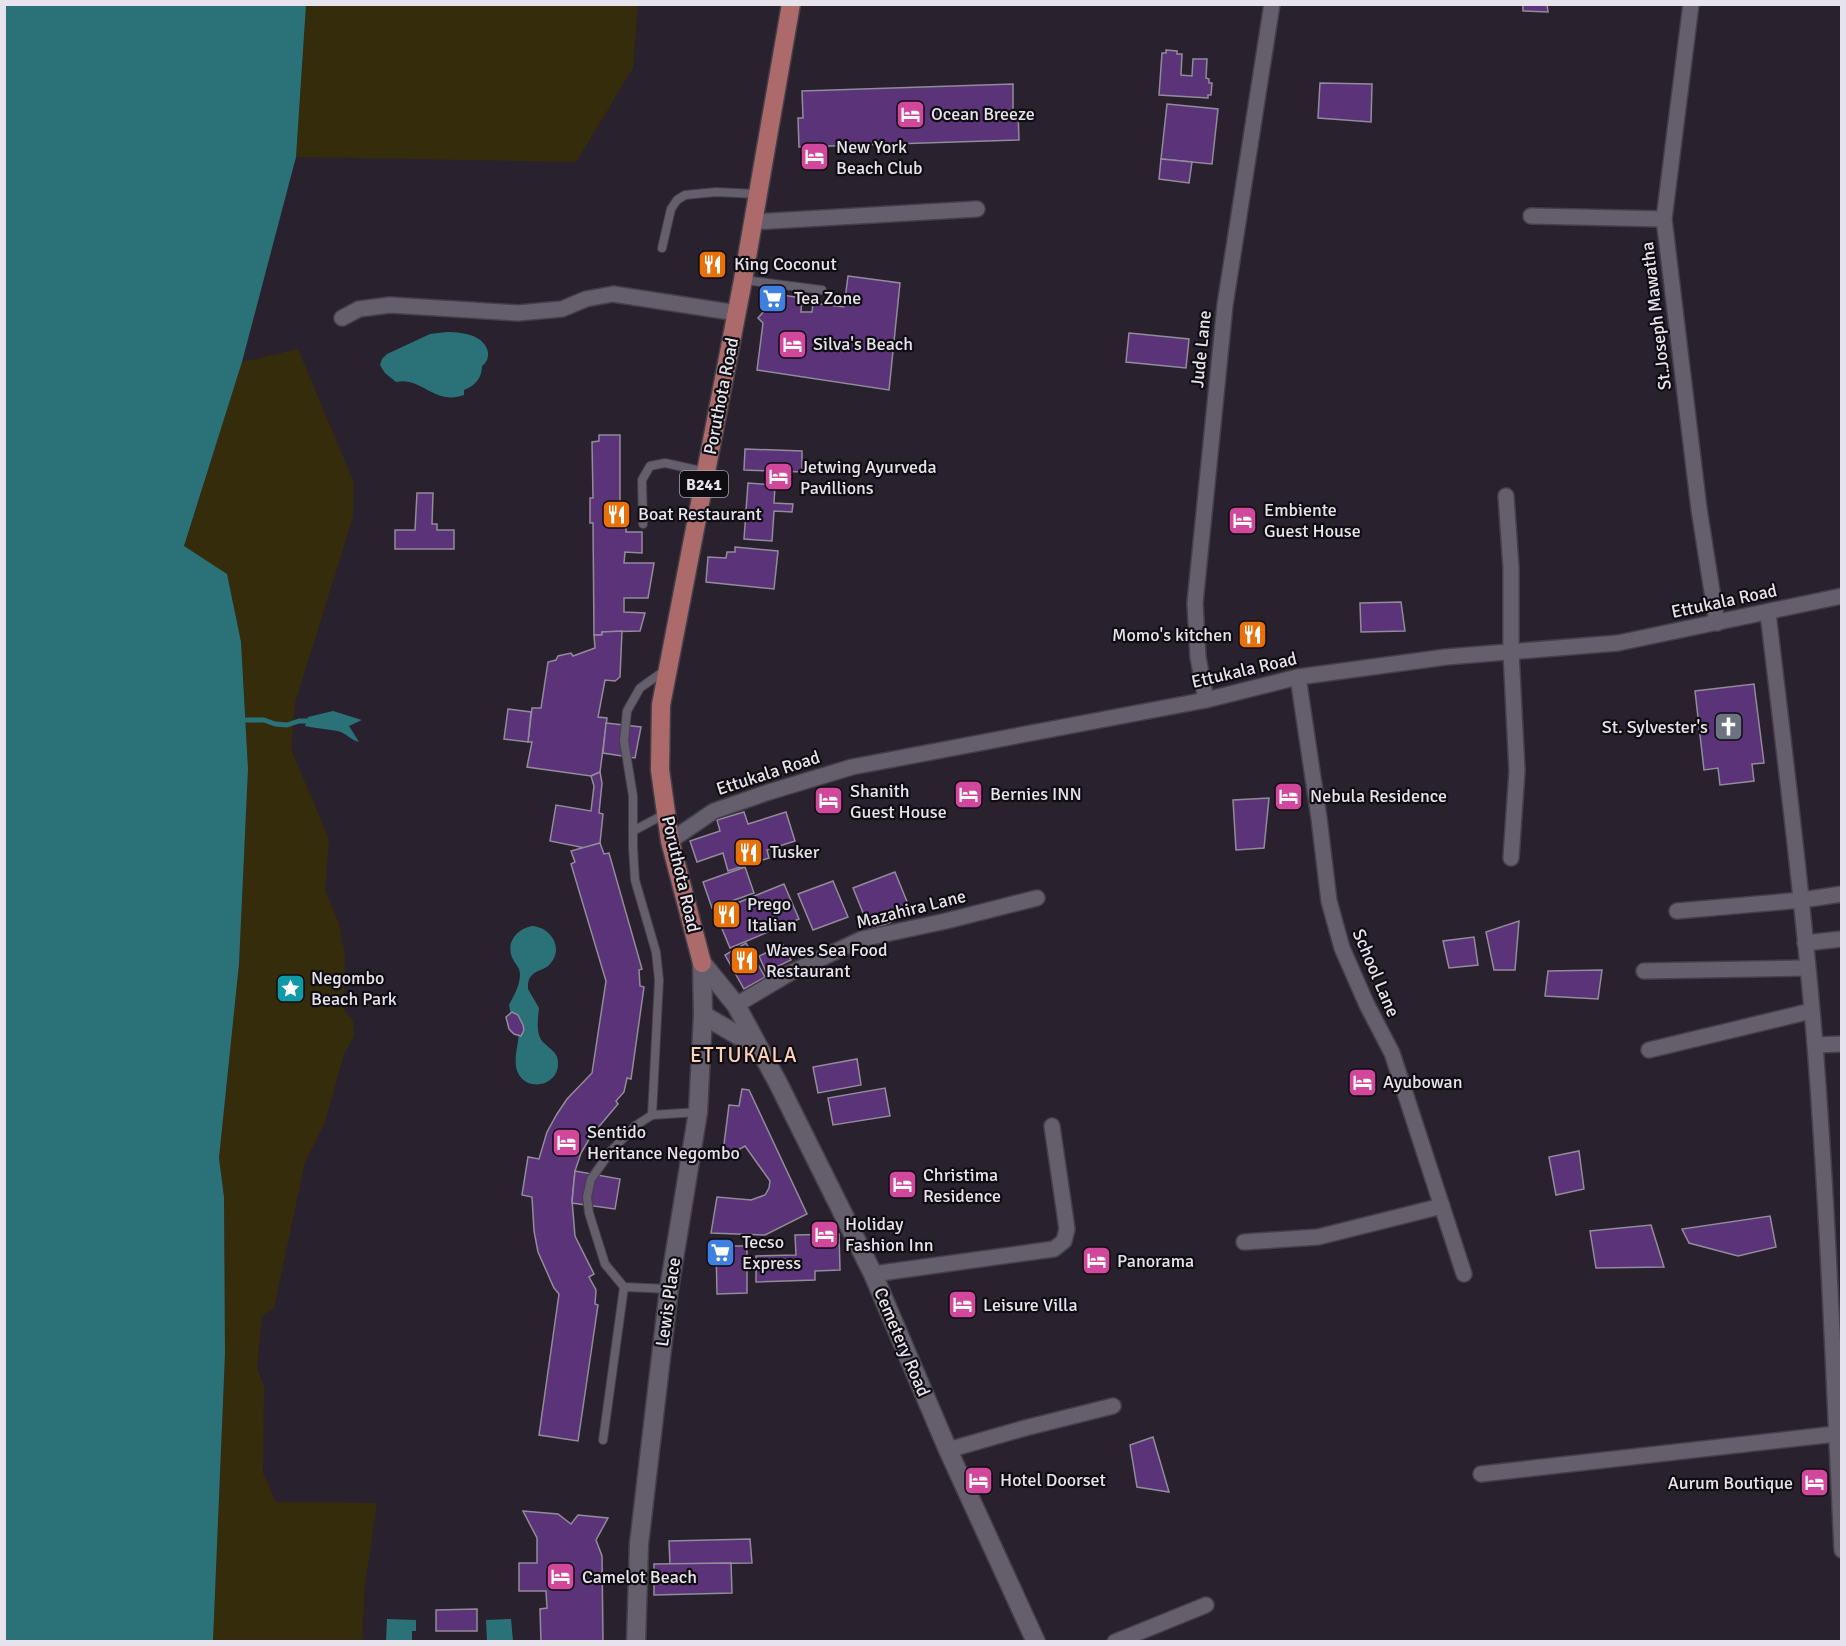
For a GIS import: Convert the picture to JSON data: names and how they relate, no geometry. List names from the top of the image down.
{
  "streets": {
    "main road": ["Poruthota Road", "B241"],
    "street": [
      "St.Joseph Mawatha",
      "Jude Lane",
      "Ettukala Road",
      "Mazahira Lane",
      "School Lane",
      "Lewis Place",
      "Cemetery Road"
    ]
  },
  "crossings": [
    ["St.Joseph Mawatha", "Ettukala Road"],
    ["Jude Lane", "Ettukala Road"],
    ["Poruthota Road", "Ettukala Road"],
    ["Poruthota Road", "Lewis Place"],
    ["Poruthota Road", "Cemetery Road"],
    ["Ettukala Road", "School Lane"],
    ["Mazahira Lane", "Cemetery Road"],
    ["Lewis Place", "Cemetery Road"]
  ],
  "districts": ["ETTUKALA"],
  "places": {
    "hotel": [
      "Ocean Breeze",
      "New York Beach Club",
      "Silva's Beach",
      "Jetwing Ayurveda Pavillions",
      "Embiente Guest House",
      "Bernies INN",
      "Nebula Residence",
      "Shanith Guest House",
      "Ayubowan",
      "Sentido Heritance Negombo",
      "Christima Residence",
      "Holiday Fashion Inn",
      "Panorama",
      "Leisure Villa",
      "Hotel Doorset",
      "Aurum Boutique",
      "Camelot Beach"
    ],
    "restaurant": [
      "King Coconut",
      "Boat Restaurant",
      "Momo's kitchen",
      "Tusker",
      "Prego Italian",
      "Waves Sea Food Restaurant"
    ],
    "supermarket": ["Tea Zone", "Tecso Express"],
    "church": ["St. Sylvester's"],
    "place": ["Negombo Beach Park"]
  }
}
